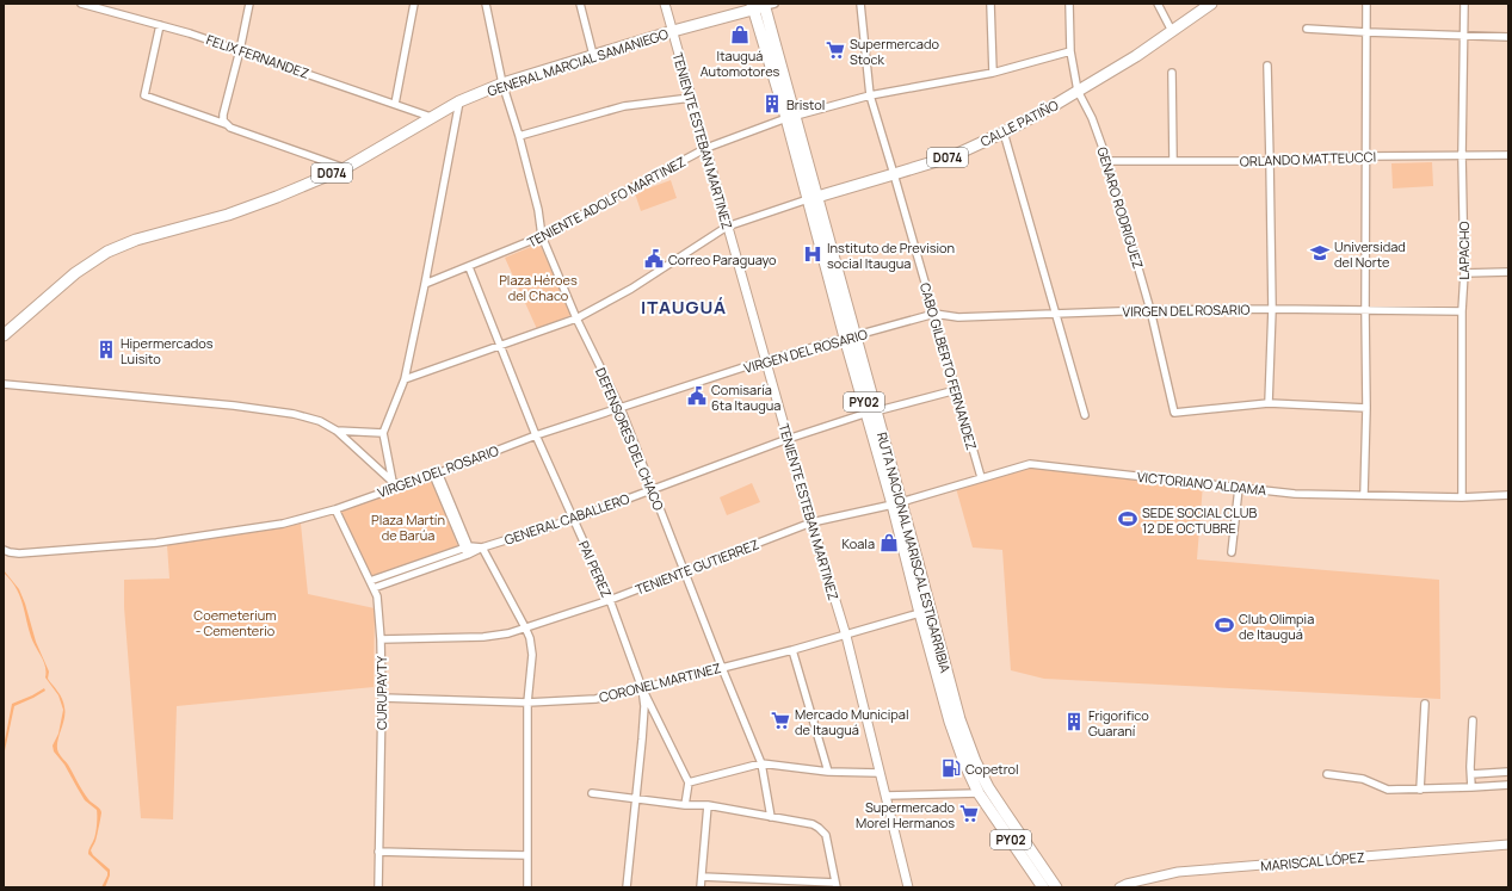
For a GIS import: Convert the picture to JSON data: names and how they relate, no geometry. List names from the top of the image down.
{
  "streets": {
    "main road": [
      "GENERAL MARCIAL SAMANIEGO",
      "CALLE PATIÑO",
      "D074",
      "PY02",
      "RUTA NACIONAL MARISCAL ESTIGARRIBIA"
    ],
    "street": [
      "FELIX FERNANDEZ",
      "TENIENTE ESTEBAN MARTINEZ",
      "ORLANDO MATTEUCCI",
      "TENIENTE ADOLFO MARTINEZ",
      "GENARO RODRIGUEZ",
      "LAPACHO",
      "VIRGEN DEL ROSARIO",
      "CABO GILBERTO FERNANDEZ",
      "DEFENSORES DEL CHACO",
      "VICTORIANO ALDAMA",
      "GENERAL CABALLERO",
      "TENIENTE GUTIERREZ",
      "PAI PEREZ",
      "CORONEL MARTINEZ",
      "CURUPAYTY",
      "MARISCAL LÓPEZ"
    ]
  },
  "crossings": [
    ["FELIX FERNANDEZ", "GENERAL MARCIAL SAMANIEGO"],
    ["GENERAL MARCIAL SAMANIEGO", "TENIENTE ESTEBAN MARTINEZ"],
    ["GENERAL MARCIAL SAMANIEGO", "DEFENSORES DEL CHACO"],
    ["GENERAL MARCIAL SAMANIEGO", "RUTA NACIONAL MARISCAL ESTIGARRIBIA"],
    ["CALLE PATIÑO", "GENARO RODRIGUEZ"],
    ["CALLE PATIÑO", "CABO GILBERTO FERNANDEZ"],
    ["CALLE PATIÑO", "RUTA NACIONAL MARISCAL ESTIGARRIBIA"],
    ["TENIENTE ESTEBAN MARTINEZ", "TENIENTE ADOLFO MARTINEZ"],
    ["TENIENTE ESTEBAN MARTINEZ", "VIRGEN DEL ROSARIO"],
    ["TENIENTE ESTEBAN MARTINEZ", "GENERAL CABALLERO"],
    ["TENIENTE ESTEBAN MARTINEZ", "TENIENTE GUTIERREZ"],
    ["TENIENTE ESTEBAN MARTINEZ", "CORONEL MARTINEZ"],
    ["ORLANDO MATTEUCCI", "GENARO RODRIGUEZ"],
    ["ORLANDO MATTEUCCI", "LAPACHO"],
    ["TENIENTE ADOLFO MARTINEZ", "GENARO RODRIGUEZ"],
    ["TENIENTE ADOLFO MARTINEZ", "CABO GILBERTO FERNANDEZ"],
    ["TENIENTE ADOLFO MARTINEZ", "DEFENSORES DEL CHACO"],
    ["TENIENTE ADOLFO MARTINEZ", "RUTA NACIONAL MARISCAL ESTIGARRIBIA"],
    ["TENIENTE ADOLFO MARTINEZ", "PAI PEREZ"],
    ["GENARO RODRIGUEZ", "VIRGEN DEL ROSARIO"],
    ["LAPACHO", "VIRGEN DEL ROSARIO"],
    ["LAPACHO", "VICTORIANO ALDAMA"],
    ["VIRGEN DEL ROSARIO", "CABO GILBERTO FERNANDEZ"],
    ["VIRGEN DEL ROSARIO", "DEFENSORES DEL CHACO"],
    ["VIRGEN DEL ROSARIO", "RUTA NACIONAL MARISCAL ESTIGARRIBIA"],
    ["VIRGEN DEL ROSARIO", "PAI PEREZ"],
    ["VIRGEN DEL ROSARIO", "CURUPAYTY"],
    ["CABO GILBERTO FERNANDEZ", "VICTORIANO ALDAMA"],
    ["CABO GILBERTO FERNANDEZ", "GENERAL CABALLERO"],
    ["DEFENSORES DEL CHACO", "GENERAL CABALLERO"],
    ["DEFENSORES DEL CHACO", "TENIENTE GUTIERREZ"],
    ["DEFENSORES DEL CHACO", "CORONEL MARTINEZ"],
    ["VICTORIANO ALDAMA", "RUTA NACIONAL MARISCAL ESTIGARRIBIA"],
    ["VICTORIANO ALDAMA", "TENIENTE GUTIERREZ"],
    ["GENERAL CABALLERO", "RUTA NACIONAL MARISCAL ESTIGARRIBIA"],
    ["GENERAL CABALLERO", "PAI PEREZ"],
    ["GENERAL CABALLERO", "CURUPAYTY"],
    ["RUTA NACIONAL MARISCAL ESTIGARRIBIA", "TENIENTE GUTIERREZ"],
    ["RUTA NACIONAL MARISCAL ESTIGARRIBIA", "CORONEL MARTINEZ"],
    ["TENIENTE GUTIERREZ", "PAI PEREZ"],
    ["TENIENTE GUTIERREZ", "CURUPAYTY"],
    ["PAI PEREZ", "CORONEL MARTINEZ"],
    ["CORONEL MARTINEZ", "CURUPAYTY"]
  ],
  "districts": ["ITAUGUÁ"],
  "parks": ["Plaza Héroes del Chaco", "Plaza Martín de Barúa", "Coemeterium - Cementerio"],
  "places": {
    "shop": ["Itauguá Automotores", "Koala"],
    "supermarket": ["Supermercado Stock", "Mercado Municipal de Itauguá", "Supermercado Morel Hermanos"],
    "building": ["Bristol", "Hipermercados Luisito", "Frigorifico Guaraní"],
    "school or university": ["Universidad del Norte"],
    "hospital": ["Instituto de Prevision social Itaugua"],
    "public building": ["Correo Paraguayo", "Comisaría 6ta Itaugua"],
    "sports": ["SEDE SOCIAL CLUB 12 DE OCTUBRE", "Club Olimpia de Itauguá"],
    "fuel station": ["Copetrol"]
  }
}
